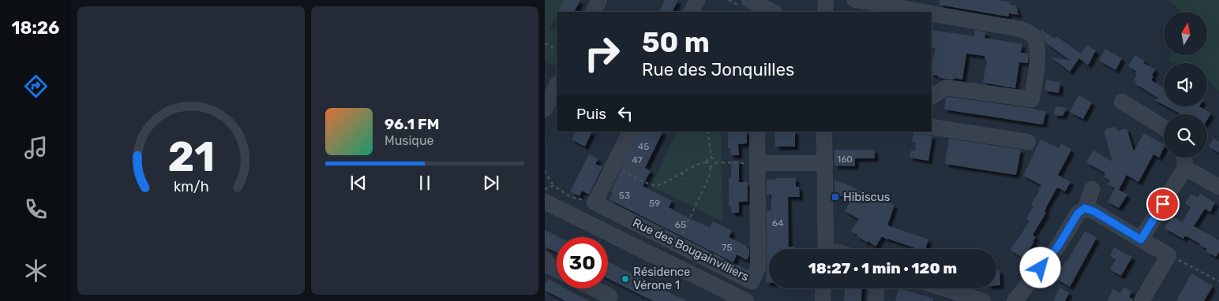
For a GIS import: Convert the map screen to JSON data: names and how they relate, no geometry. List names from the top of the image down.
{
  "streets": {
    "street": ["Rue des Bougainvilliers"]
  },
  "places": {
    "transit": ["Hibiscus"],
    "other": ["Résidence Vérone 1"]
  },
  "house_numbers": [
    "45",
    "160",
    "47",
    "53",
    "59",
    "64",
    "65",
    "75"
  ],
  "north": "top",
  "page": {
    "tabs": "18:26",
    "turn": ["50 m", "Rue des Jonquilles"],
    "then": "Puis",
    "song": ["96.1 FM", "Musique"],
    "limit": "30",
    "trip": "18:27 · 1 min · 120 m",
    "gauge": ["21", "km/h"]
  }
}
